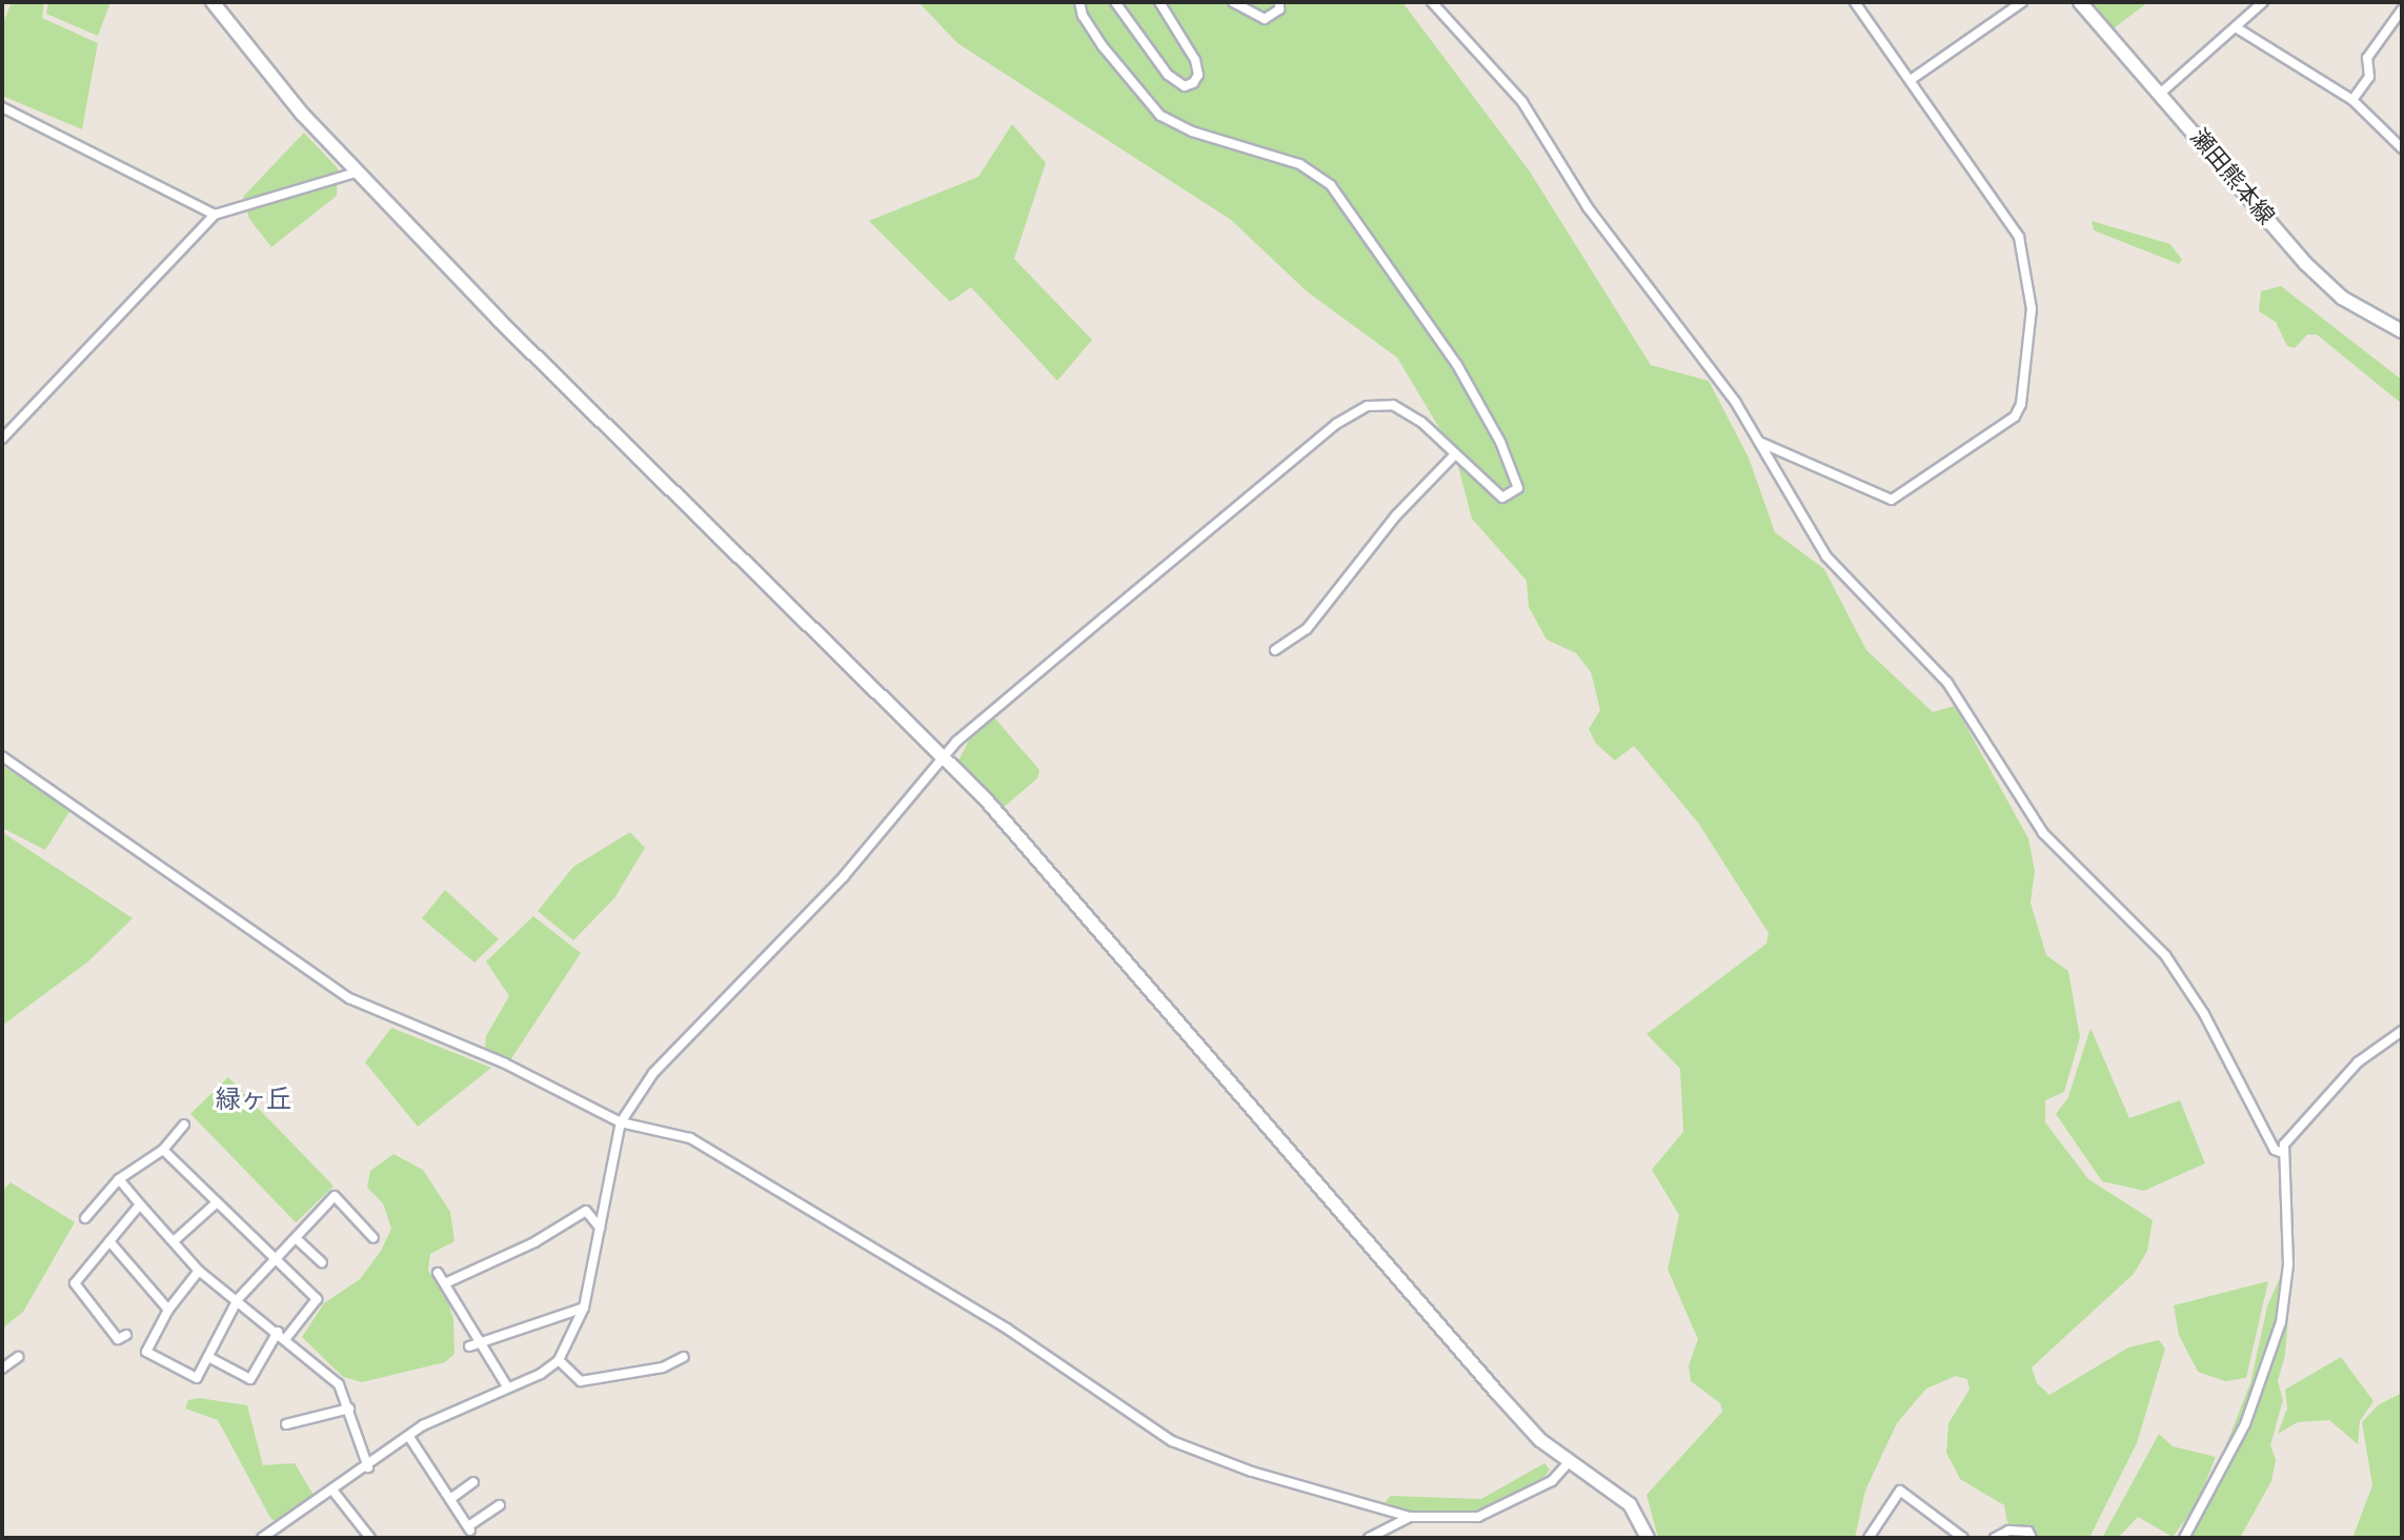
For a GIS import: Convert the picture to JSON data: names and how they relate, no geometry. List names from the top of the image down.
{
  "streets": {
    "street": ["瀬田熊本線"]
  },
  "districts": ["緑ヶ丘"]
}
